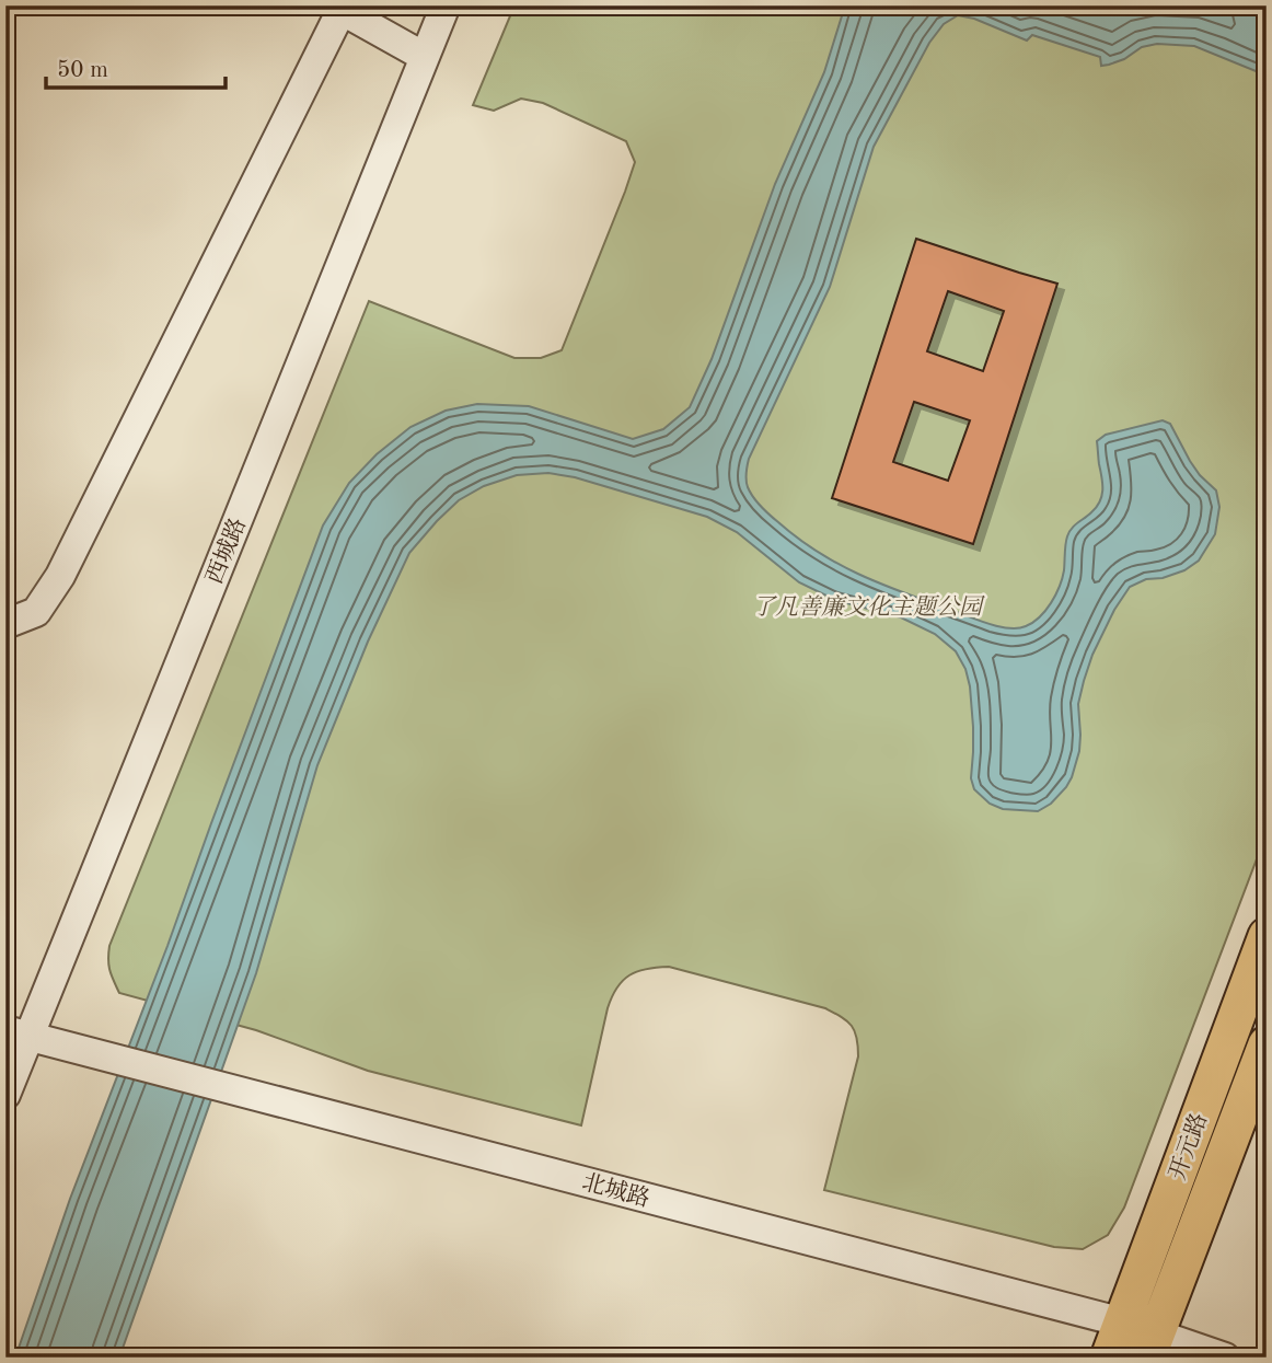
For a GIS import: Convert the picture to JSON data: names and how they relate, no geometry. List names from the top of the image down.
{
  "streets": {
    "main road": ["开元路"],
    "street": ["西城路", "北城路"]
  },
  "crossings": [
    ["西城路", "北城路"],
    ["开元路", "北城路"]
  ],
  "parks": ["了凡善廉文化主题公园"],
  "scale_bar": "50 m"
}
